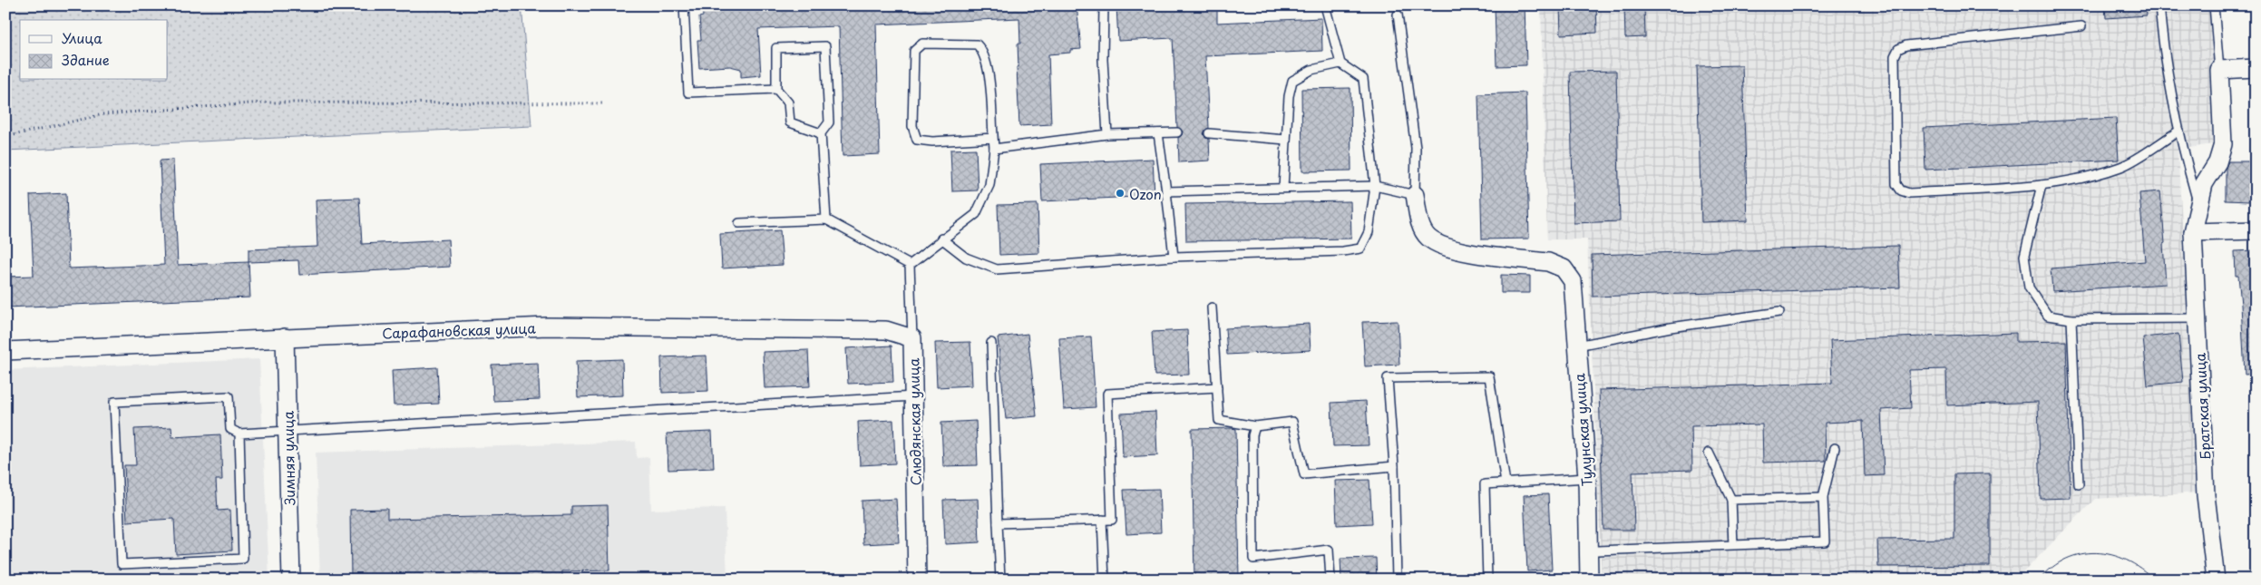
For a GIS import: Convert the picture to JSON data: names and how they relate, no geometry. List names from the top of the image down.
{
  "streets": {
    "street": [
      "Сарафановская улица",
      "Братская улица",
      "Слюдянская улица",
      "Тулунская улица",
      "Зимняя улица"
    ]
  },
  "crossings": [
    ["Сарафановская улица", "Слюдянская улица"],
    ["Сарафановская улица", "Зимняя улица"]
  ],
  "places": ["Ozon"],
  "legend": ["Улица", "Здание"]
}
